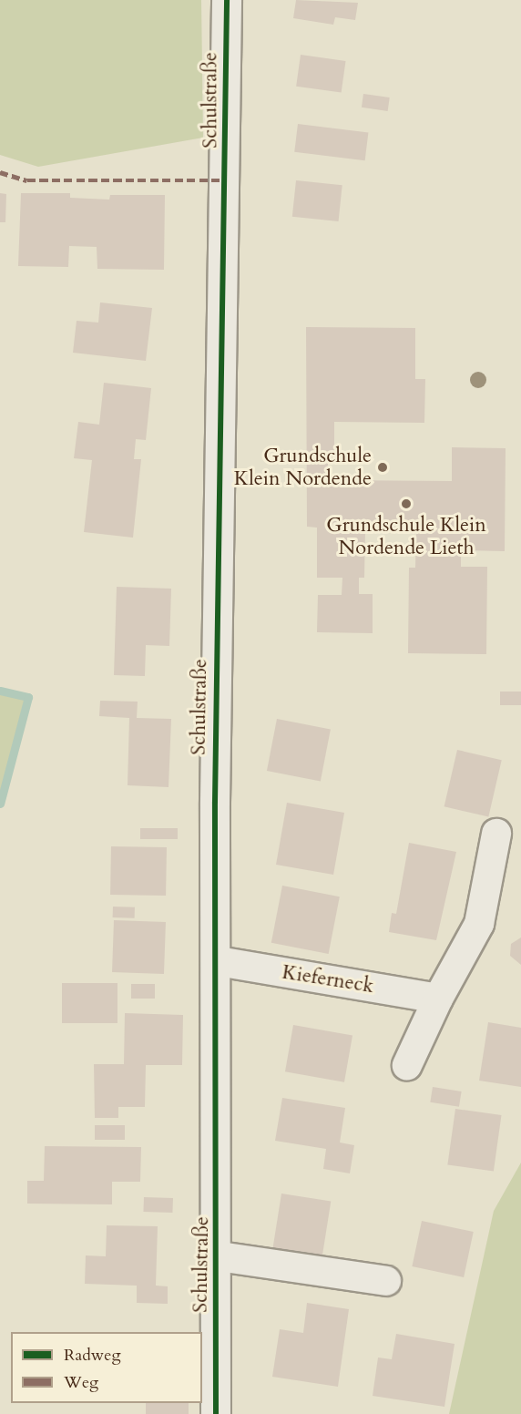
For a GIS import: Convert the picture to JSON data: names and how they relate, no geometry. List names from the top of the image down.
{
  "streets": {
    "street": ["Schulstraße", "Kieferneck"]
  },
  "crossings": [
    ["Schulstraße", "Kieferneck"]
  ],
  "places": ["Grundschule Klein Nordende", "Grundschule Klein Nordende Lieth"],
  "legend": ["Radweg", "Weg"]
}
